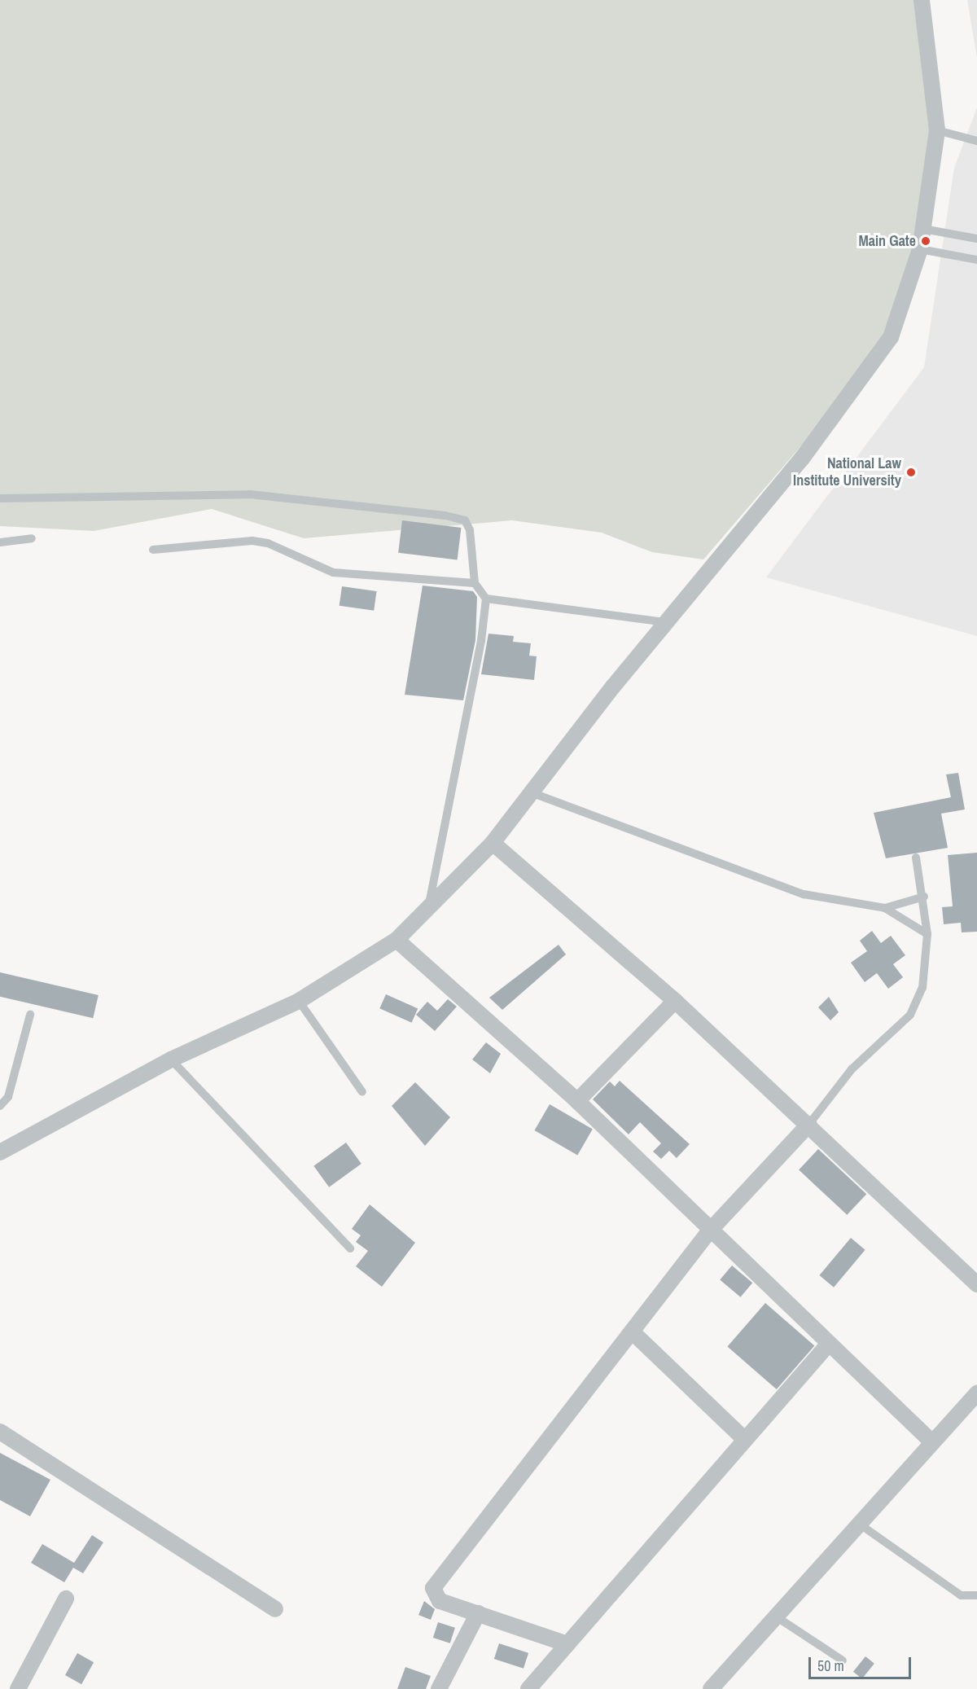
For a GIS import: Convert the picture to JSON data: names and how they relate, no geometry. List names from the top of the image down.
{
  "places": ["Main Gate", "National Law Institute University"],
  "scale_bar": "50 m"
}
